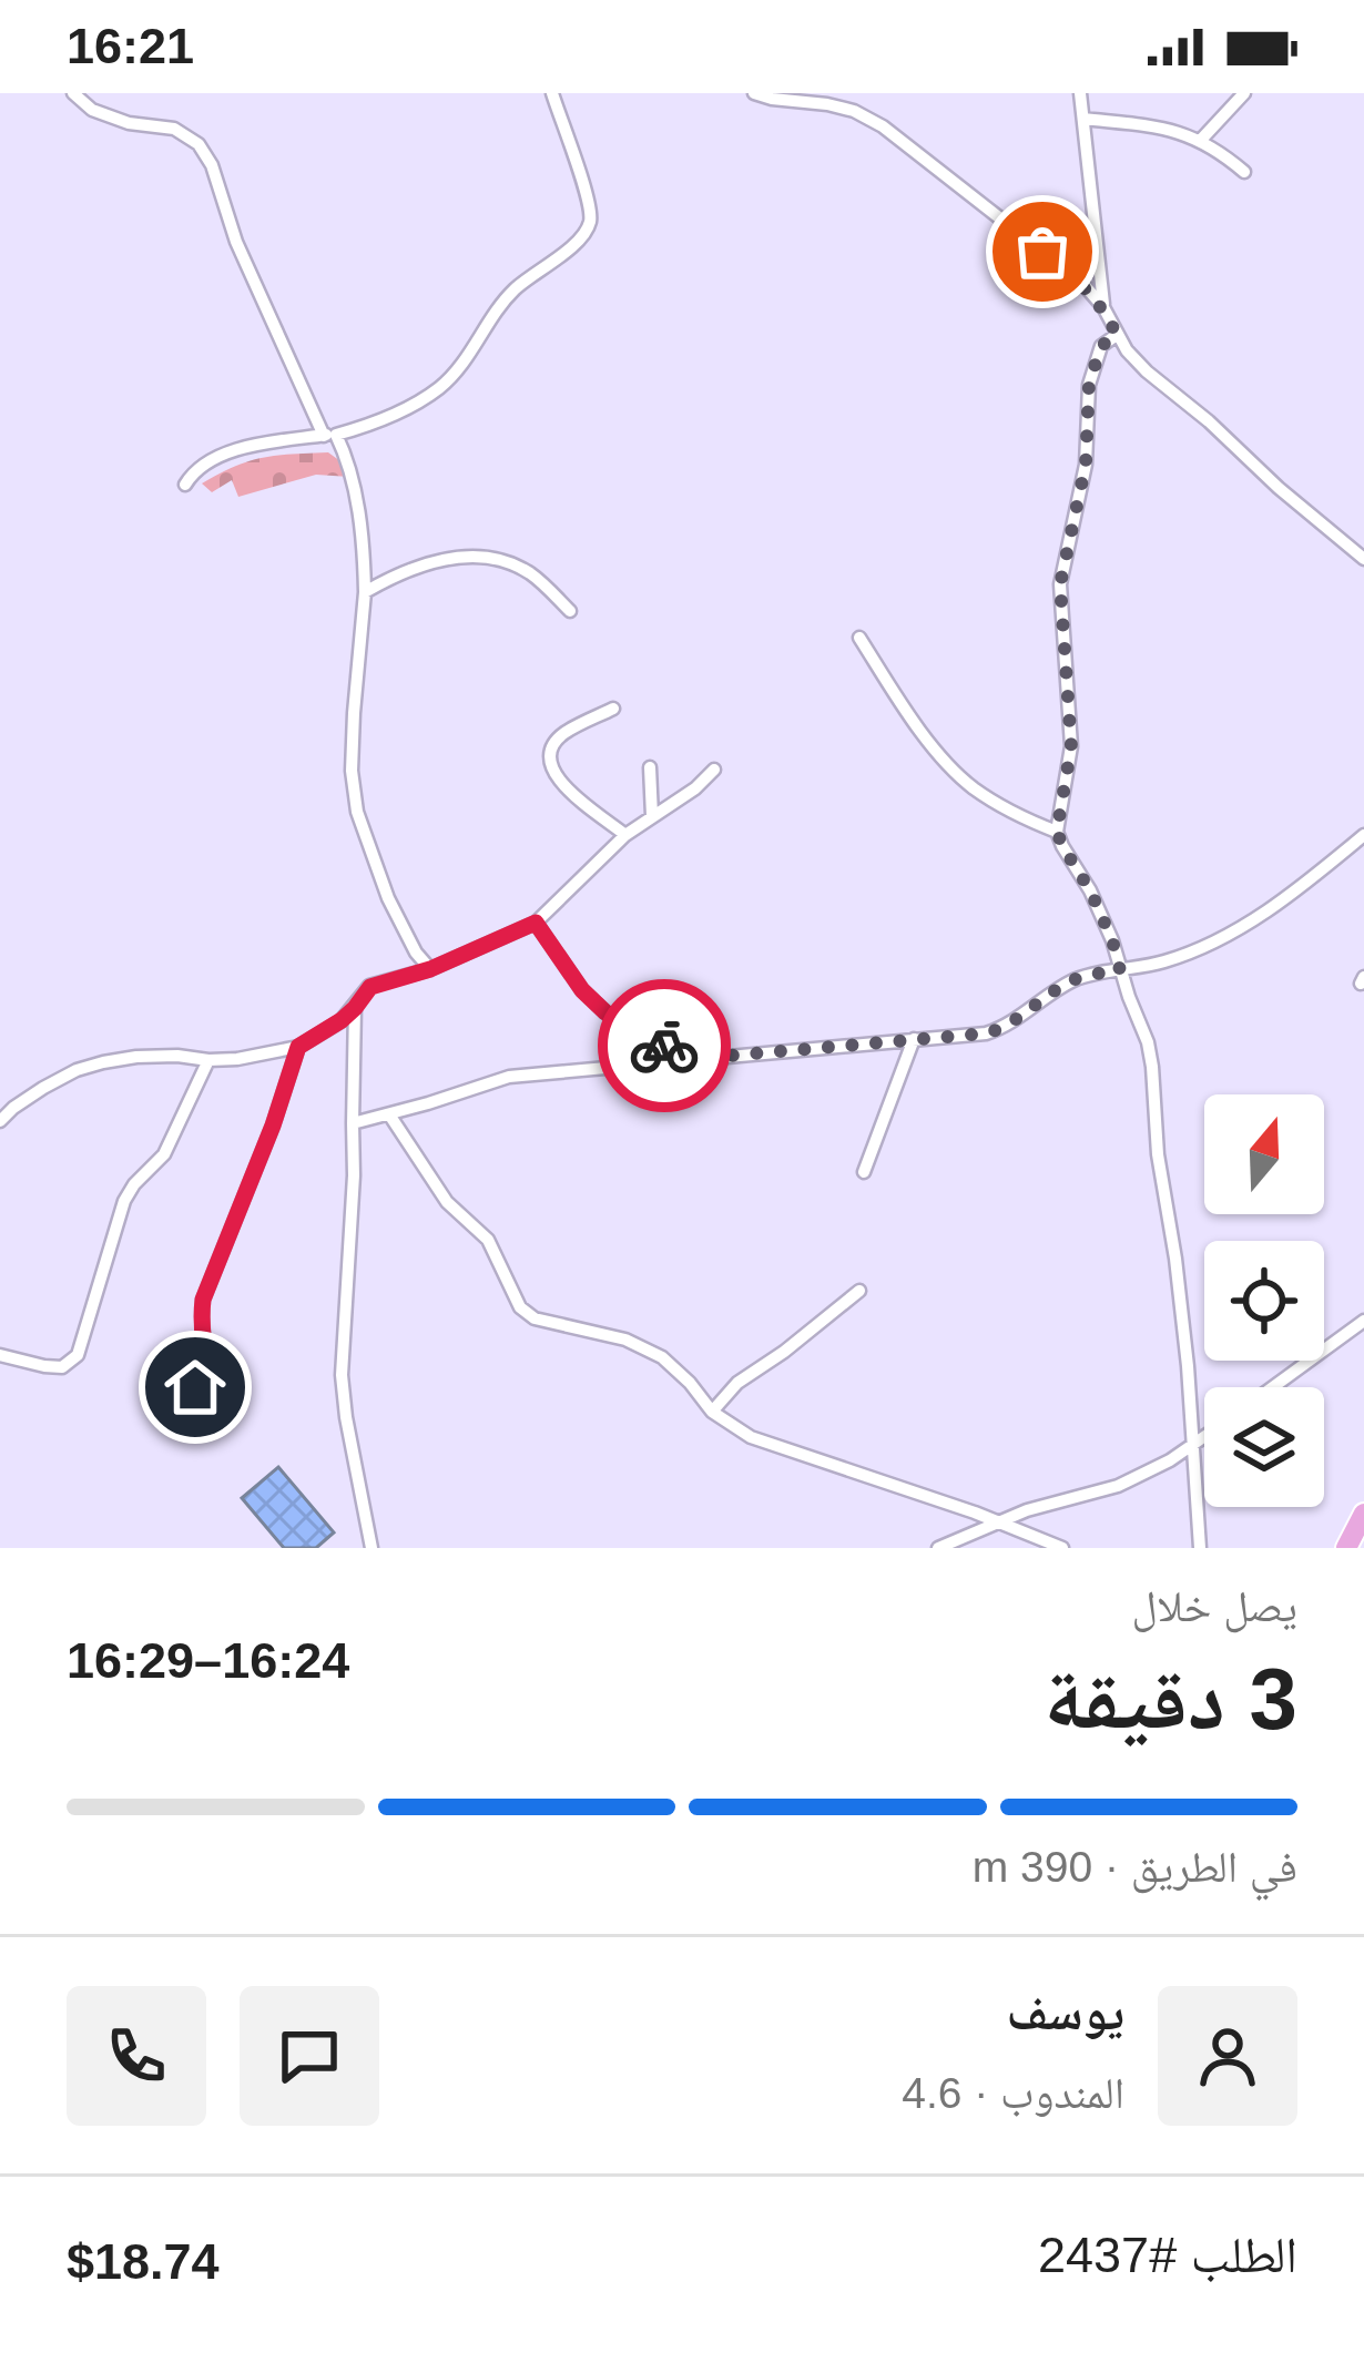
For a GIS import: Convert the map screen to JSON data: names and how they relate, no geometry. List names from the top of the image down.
{
  "north": "top",
  "page": {
    "status": "16:21",
    "heading": ["3 دقيقة", "يصل خلال", "16:24–16:29"],
    "panel": [
      "يوسف",
      "المندوب · 4.6",
      "الطلب #2437",
      "$18.74"
    ],
    "bar": "في الطريق · 390 m"
  }
}
